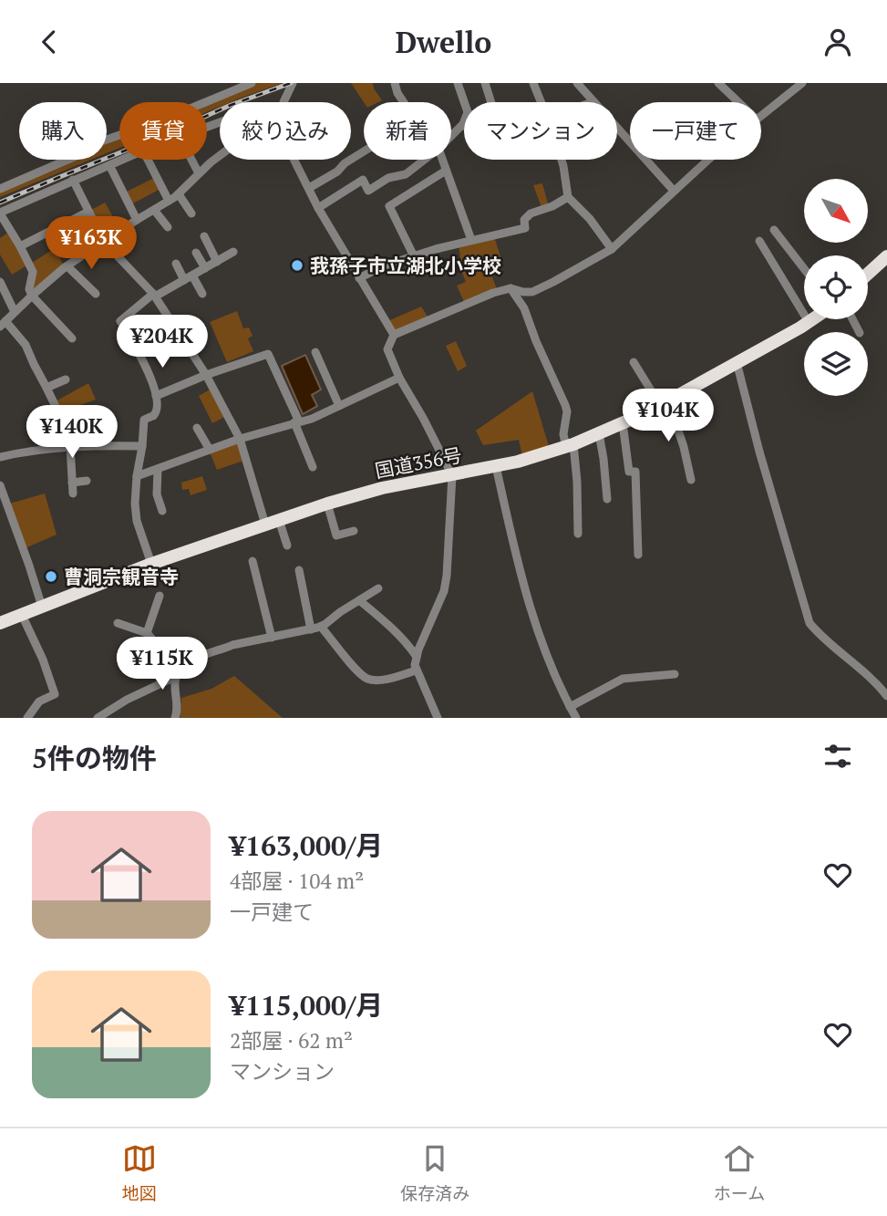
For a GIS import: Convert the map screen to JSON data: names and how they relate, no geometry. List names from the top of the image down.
{
  "streets": {
    "highway": ["国道356号"]
  },
  "places": ["我孫子市立湖北小学校", "曹洞宗観音寺"],
  "north": "bottom right",
  "page": {
    "header": "Dwello",
    "chip": [
      "購入",
      "賃貸",
      "絞り込み",
      "新着",
      "マンション",
      "一戸建て"
    ],
    "price": [
      "¥163K",
      "¥204K",
      "¥104K",
      "¥140K",
      "¥115K"
    ],
    "heading": "5件の物件",
    "list": [
      {
        "name": "¥163,000/月",
        "note": "4部屋 · 104 m² · 一戸建て"
      },
      {
        "name": "¥115,000/月",
        "note": "2部屋 · 62 m² · マンション"
      }
    ],
    "tabs": ["地図", "保存済み", "ホーム"]
  }
}
